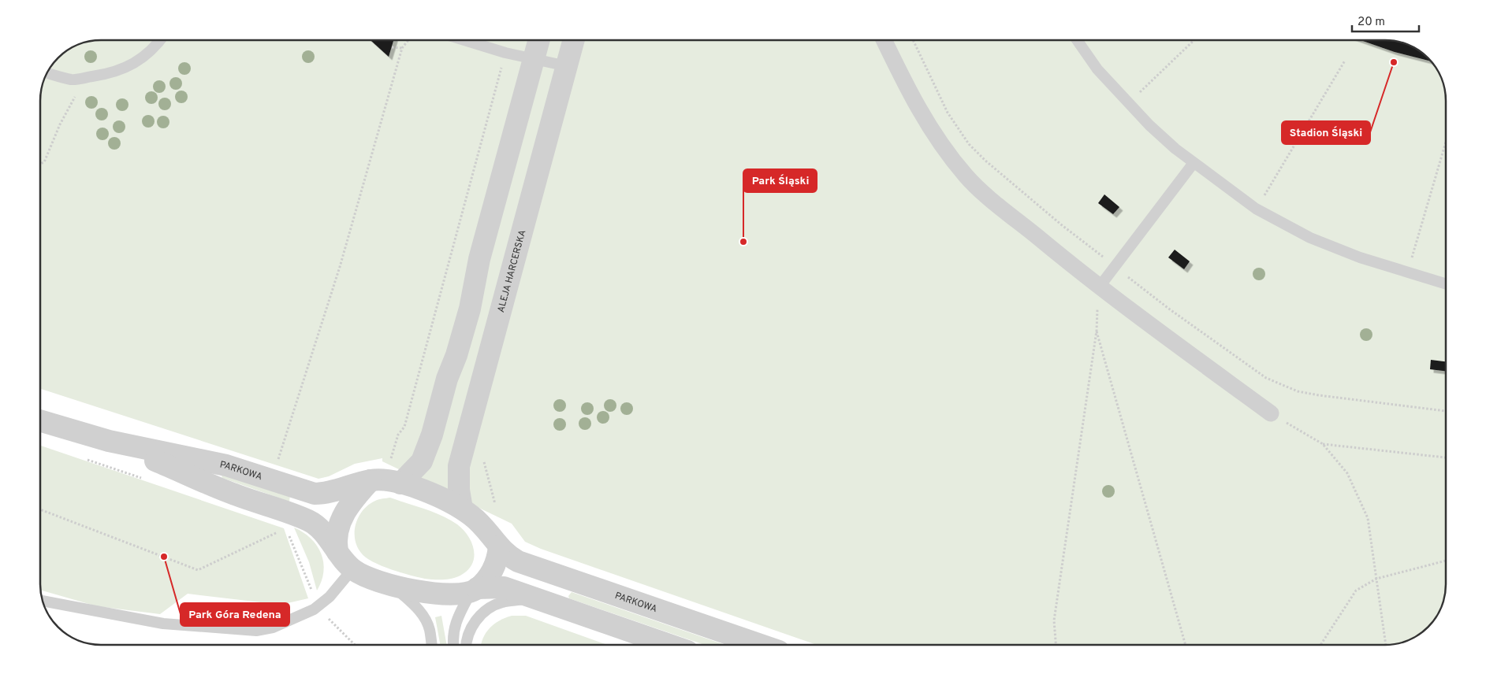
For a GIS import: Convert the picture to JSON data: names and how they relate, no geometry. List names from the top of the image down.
{
  "streets": {
    "street": ["ALEJA HARCERSKA", "PARKOWA"]
  },
  "crossings": [
    ["ALEJA HARCERSKA", "PARKOWA"]
  ],
  "places": ["Stadion Śląski", "Park Śląski", "Park Góra Redena"],
  "scale_bar": "20 m"
}
